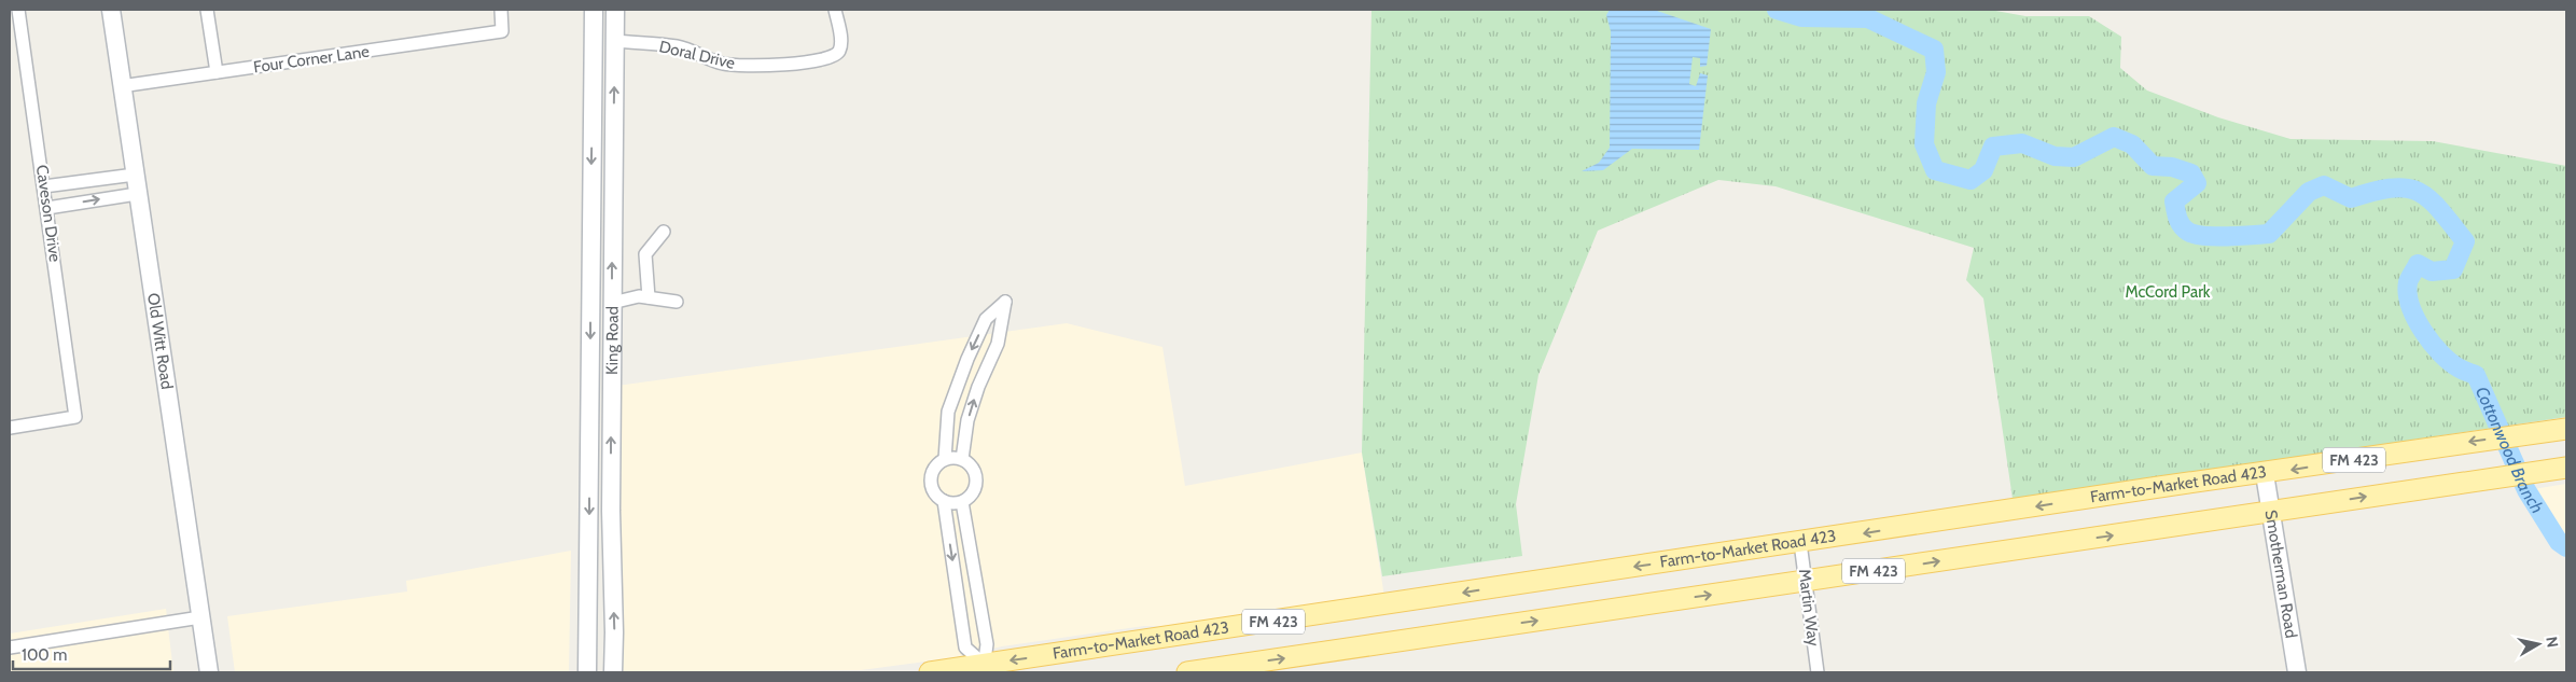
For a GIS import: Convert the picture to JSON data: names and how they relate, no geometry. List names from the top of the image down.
{
  "streets": {
    "main road": ["FM 423", "Farm-to-Market Road 423"],
    "street": [
      "Doral Drive",
      "Four Corner Lane",
      "Caveson Drive",
      "Old Witt Road",
      "King Road",
      "Smotherman Road",
      "Martin Way"
    ]
  },
  "crossings": [
    ["Doral Drive", "King Road"],
    ["Four Corner Lane", "Old Witt Road"],
    ["FM 423", "Smotherman Road"],
    ["FM 423", "Martin Way"],
    ["Farm-to-Market Road 423", "Smotherman Road"],
    ["Farm-to-Market Road 423", "Martin Way"]
  ],
  "water": ["Cottonwood Branch"],
  "parks": ["McCord Park"],
  "scale_bar": "100 m",
  "north": "right"
}
